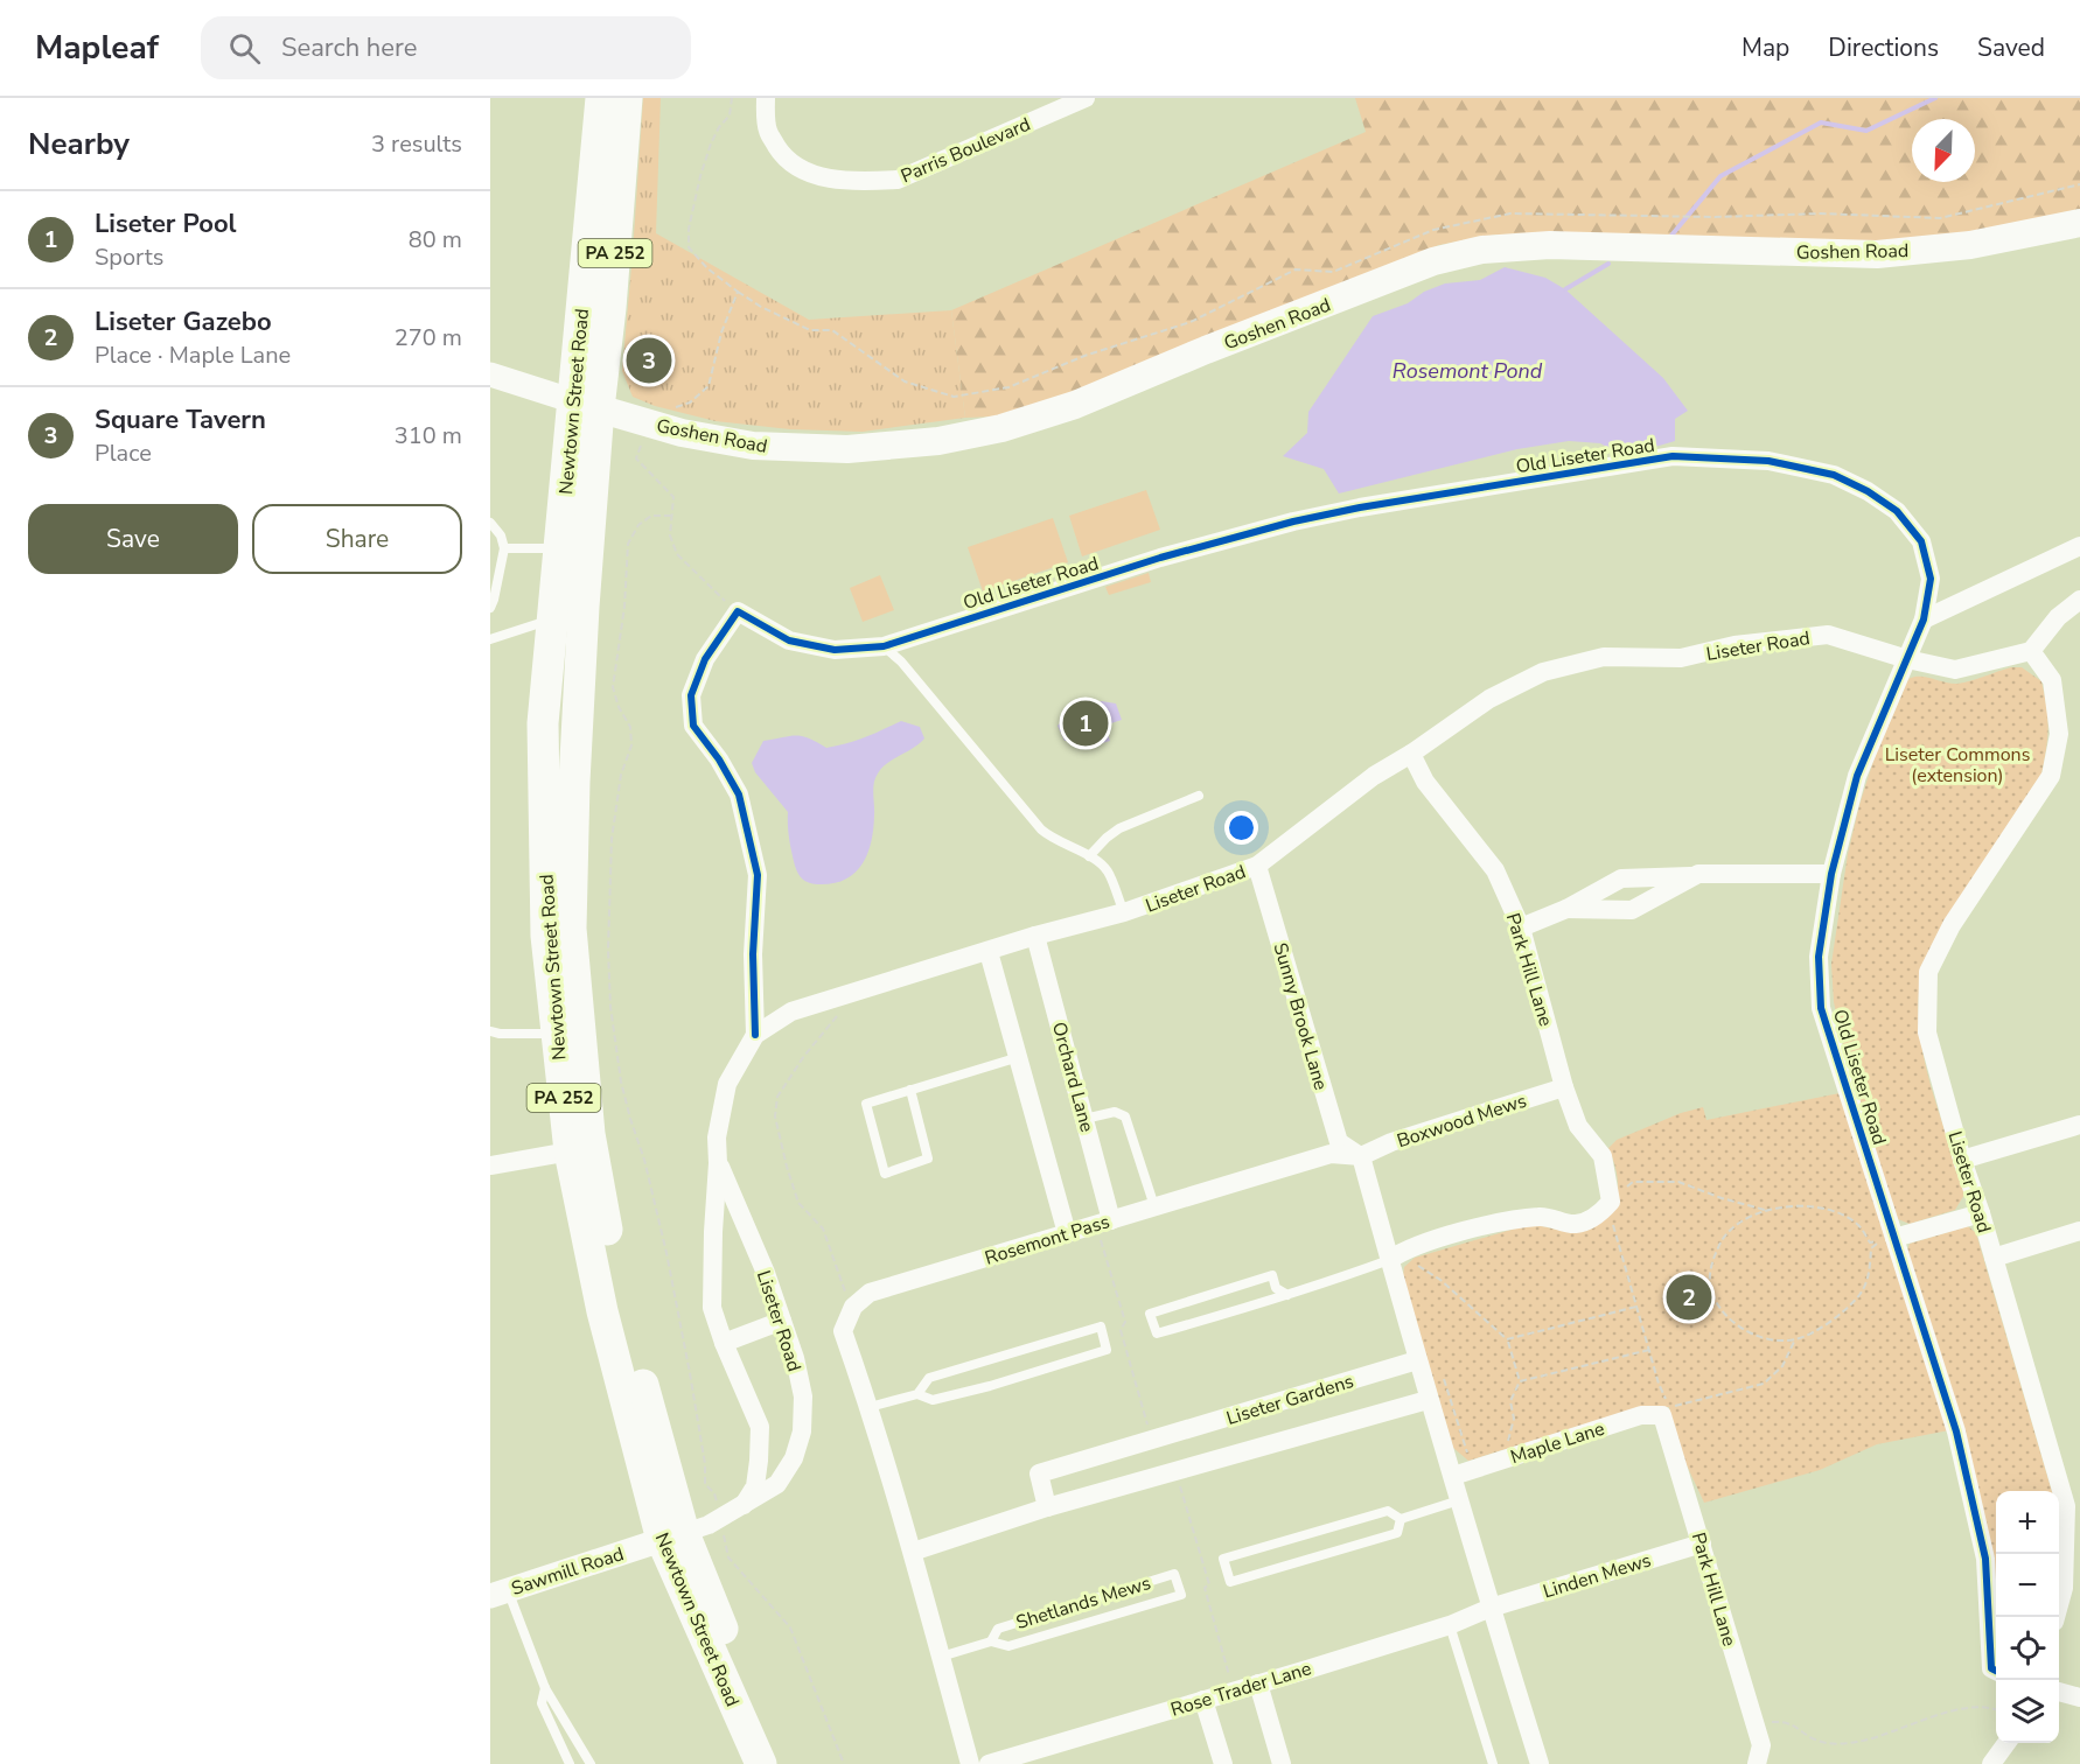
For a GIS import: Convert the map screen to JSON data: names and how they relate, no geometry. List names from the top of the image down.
{
  "streets": {
    "main road": ["Goshen Road", "PA 252", "Newtown Street Road"],
    "street": [
      "Parris Boulevard",
      "Old Liseter Road",
      "Liseter Road",
      "Park Hill Lane",
      "Sunny Brook Lane",
      "Orchard Lane",
      "Boxwood Mews",
      "Rosemont Pass",
      "Liseter Gardens",
      "Maple Lane",
      "Sawmill Road",
      "Linden Mews",
      "Rose Trader Lane"
    ],
    "lane": ["Shetlands Mews"]
  },
  "crossings": [
    ["Goshen Road", "Newtown Street Road"],
    ["Newtown Street Road", "Liseter Road"],
    ["Newtown Street Road", "Sawmill Road"],
    ["Old Liseter Road", "Liseter Road"],
    ["Liseter Road", "Park Hill Lane"],
    ["Liseter Road", "Sunny Brook Lane"],
    ["Liseter Road", "Orchard Lane"],
    ["Liseter Road", "Sawmill Road"],
    ["Park Hill Lane", "Boxwood Mews"],
    ["Park Hill Lane", "Maple Lane"],
    ["Park Hill Lane", "Linden Mews"],
    ["Sunny Brook Lane", "Boxwood Mews"],
    ["Sunny Brook Lane", "Rosemont Pass"],
    ["Orchard Lane", "Rosemont Pass"],
    ["Boxwood Mews", "Rosemont Pass"],
    ["Rosemont Pass", "Liseter Gardens"],
    ["Rosemont Pass", "Shetlands Mews"],
    ["Linden Mews", "Rose Trader Lane"]
  ],
  "water": ["Rosemont Pond"],
  "parks": ["Liseter Commons (extension)"],
  "north": "bottom left",
  "page": {
    "header": "Mapleaf",
    "search": "Search here",
    "nav": ["Map", "Directions", "Saved"],
    "heading": ["Nearby", "3 results"],
    "list": [
      {
        "mark": "1",
        "name": "Liseter Pool",
        "note": "Sports",
        "value": "80 m"
      },
      {
        "mark": "2",
        "name": "Liseter Gazebo",
        "note": "Place · Maple Lane",
        "value": "270 m"
      },
      {
        "mark": "3",
        "name": "Square Tavern",
        "note": "Place",
        "value": "310 m"
      }
    ],
    "pins": ["3", "1", "2"],
    "buttons": ["Save", "Share"],
    "map_buttons": ["+", "−"]
  }
}
